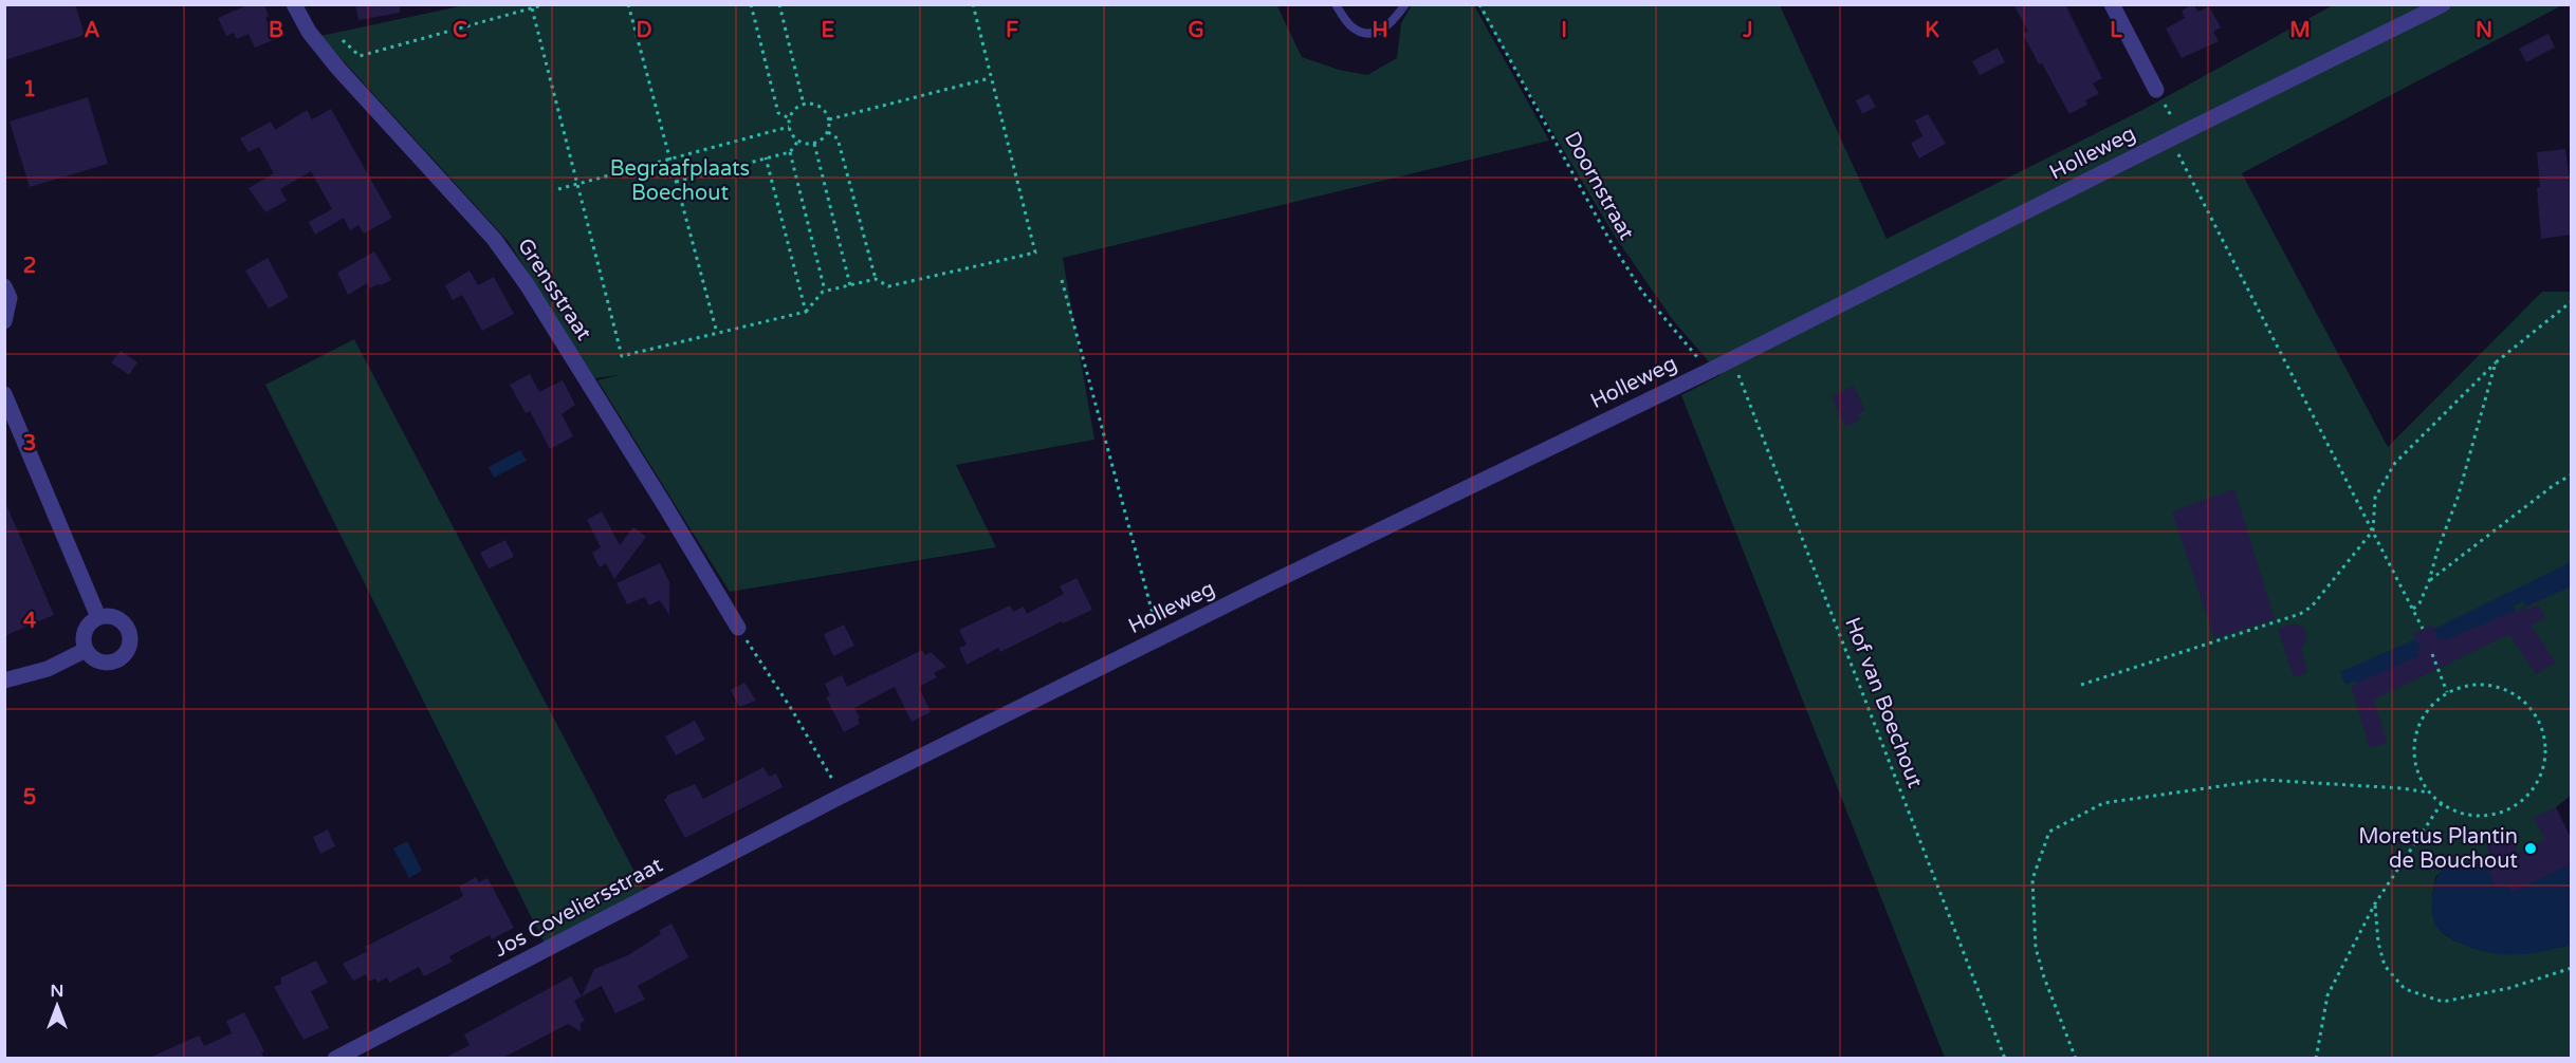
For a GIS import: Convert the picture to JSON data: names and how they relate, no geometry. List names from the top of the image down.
{
  "streets": {
    "street": ["Holleweg", "Grensstraat", "Jos Coveliersstraat"],
    "path": ["Doornstraat", "Hof van Boechout"]
  },
  "crossings": [
    ["Holleweg", "Doornstraat"],
    ["Holleweg", "Hof van Boechout"],
    ["Holleweg", "Jos Coveliersstraat"]
  ],
  "parks": ["Begraafplaats Boechout"],
  "places": ["Moretus Plantin de Bouchout"],
  "north": "top",
  "grid": {
    "columns": [
      "A",
      "B",
      "C",
      "D",
      "E",
      "F",
      "G",
      "H",
      "I",
      "J",
      "K",
      "L",
      "M",
      "N"
    ],
    "rows": [
      "1",
      "2",
      "3",
      "4",
      "5"
    ]
  }
}
